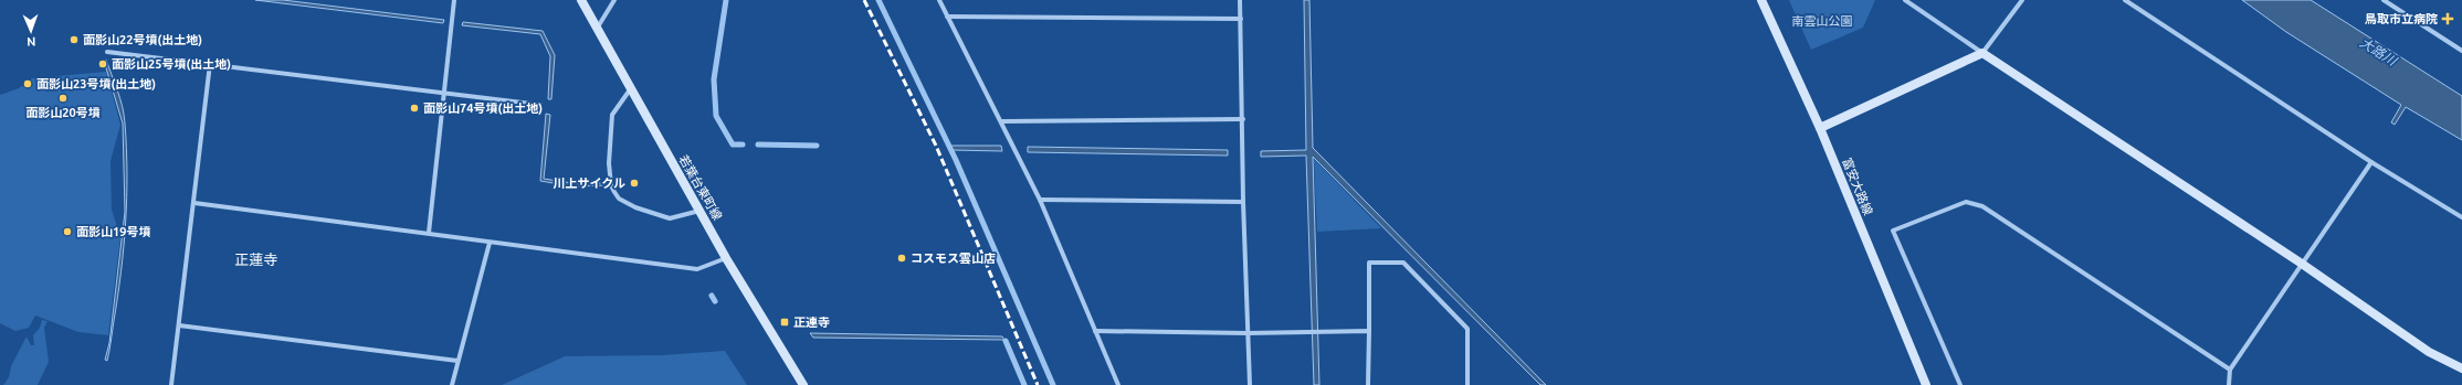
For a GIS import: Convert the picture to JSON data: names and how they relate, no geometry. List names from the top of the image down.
{
  "streets": {
    "street": ["富安大路線", "若葉台東町線"]
  },
  "districts": ["正蓮寺"],
  "water": ["大路川"],
  "parks": ["南雲山公園"],
  "places": {
    "health": ["鳥取市立病院"],
    "other": [
      "面影山22号墳(出土地)",
      "面影山25号墳(出土地)",
      "面影山23号墳(出土地)",
      "面影山20号墳",
      "面影山74号墳(出土地)",
      "川上サイクル",
      "面影山19号墳",
      "コスモス雲山店"
    ],
    "transit": ["正連寺"]
  },
  "north": "bottom"
}
